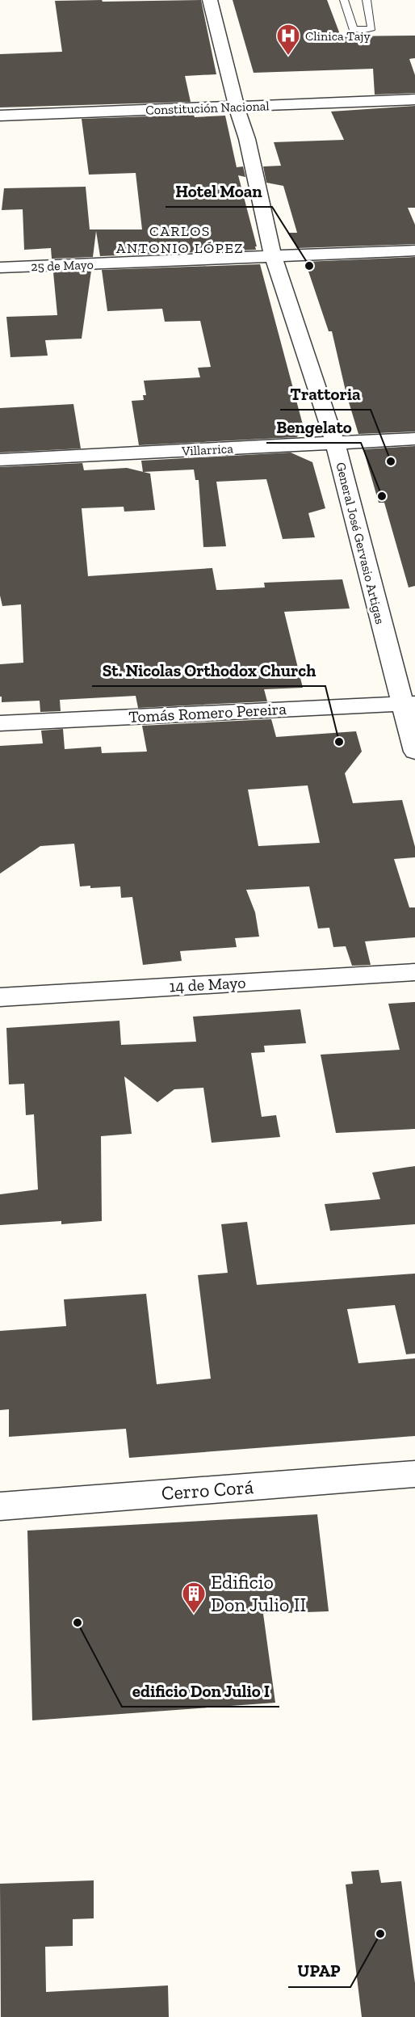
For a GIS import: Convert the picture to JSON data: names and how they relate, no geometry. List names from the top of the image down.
{
  "streets": {
    "street": [
      "Constitución Nacional",
      "25 de Mayo",
      "Villarrica",
      "General José Gervasio Artigas",
      "Tomás Romero Pereira",
      "14 de Mayo",
      "Cerro Corá"
    ]
  },
  "crossings": [
    ["Constitución Nacional", "General José Gervasio Artigas"],
    ["25 de Mayo", "General José Gervasio Artigas"],
    ["Villarrica", "General José Gervasio Artigas"],
    ["General José Gervasio Artigas", "Tomás Romero Pereira"]
  ],
  "districts": ["CARLOS ANTONIO LÓPEZ"],
  "places": {
    "hospital": ["Clinica Tajy"],
    "other": [
      "Hotel Moan",
      "Trattoria",
      "Bengelato",
      "St. Nicolas Orthodox Church",
      "edificio Don Julio I",
      "UPAP"
    ],
    "building": ["Edificio Don Julio II"]
  }
}
